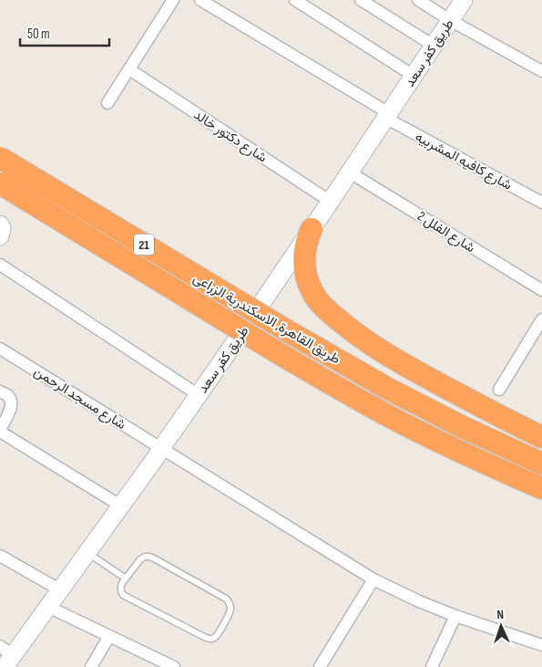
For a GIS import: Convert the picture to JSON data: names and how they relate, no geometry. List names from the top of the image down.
{
  "streets": {
    "highway": ["21", "طريق القاهرة, الاسكندرية الزراعى"],
    "street": [
      "طريق كفر سعد",
      "شارع دكتور خالد",
      "شارع كافيه المشربيه",
      "شارع الفلل 2",
      "شارع مسجد الرحمن"
    ]
  },
  "crossings": [
    ["طريق كفر سعد", "شارع دكتور خالد"],
    ["طريق كفر سعد", "شارع كافيه المشربيه"],
    ["طريق كفر سعد", "شارع الفلل 2"],
    ["طريق كفر سعد", "شارع مسجد الرحمن"]
  ],
  "scale_bar": "50 m",
  "north": "top"
}
